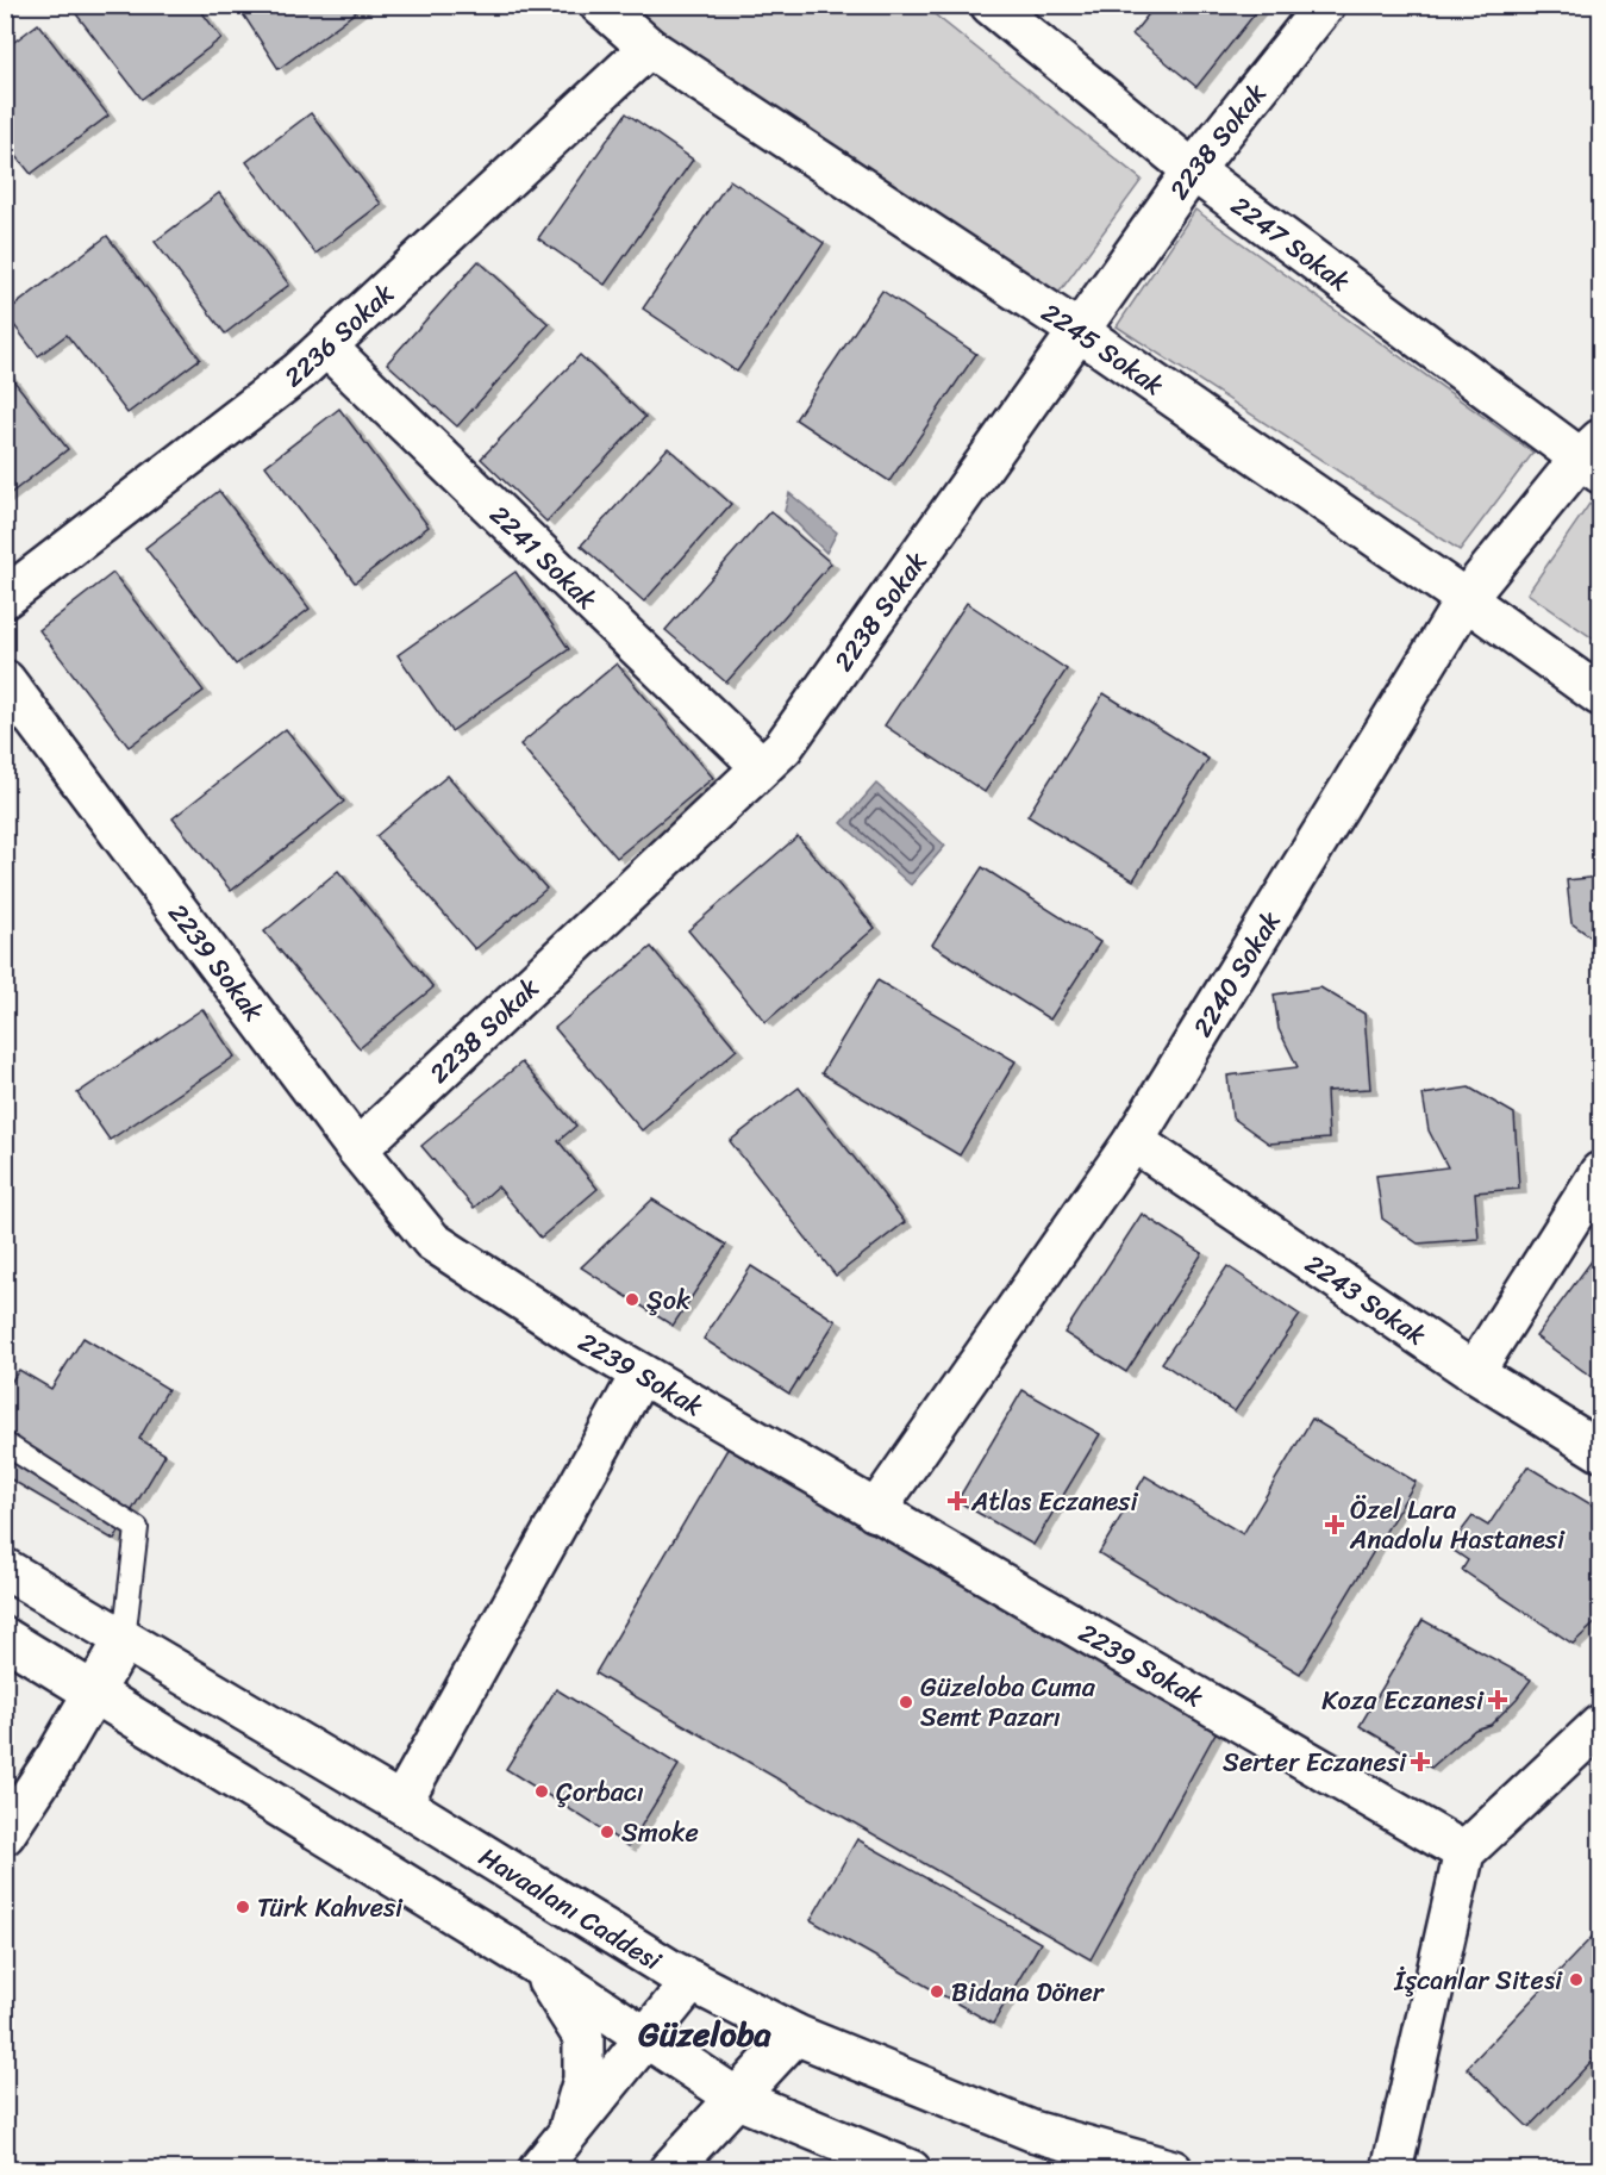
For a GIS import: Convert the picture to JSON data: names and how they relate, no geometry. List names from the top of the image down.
{
  "streets": {
    "street": [
      "2238 Sokak",
      "2247 Sokak",
      "2236 Sokak",
      "2245 Sokak",
      "2241 Sokak",
      "2239 Sokak",
      "2240 Sokak",
      "2243 Sokak",
      "Havaalanı Caddesi"
    ]
  },
  "crossings": [
    ["2238 Sokak", "2247 Sokak"],
    ["2238 Sokak", "2245 Sokak"],
    ["2238 Sokak", "2241 Sokak"],
    ["2238 Sokak", "2239 Sokak"],
    ["2247 Sokak", "2240 Sokak"],
    ["2236 Sokak", "2245 Sokak"],
    ["2236 Sokak", "2241 Sokak"],
    ["2245 Sokak", "2240 Sokak"],
    ["2239 Sokak", "2240 Sokak"],
    ["2240 Sokak", "2243 Sokak"]
  ],
  "districts": ["Güzeloba"],
  "places": {
    "other": [
      "Şok",
      "Güzeloba Cuma Semt Pazarı",
      "Çorbacı",
      "Smoke",
      "Türk Kahvesi",
      "İşcanlar Sitesi",
      "Bidana Döner"
    ],
    "health": [
      "Atlas Eczanesi",
      "Özel Lara Anadolu Hastanesi",
      "Koza Eczanesi",
      "Serter Eczanesi"
    ]
  }
}
